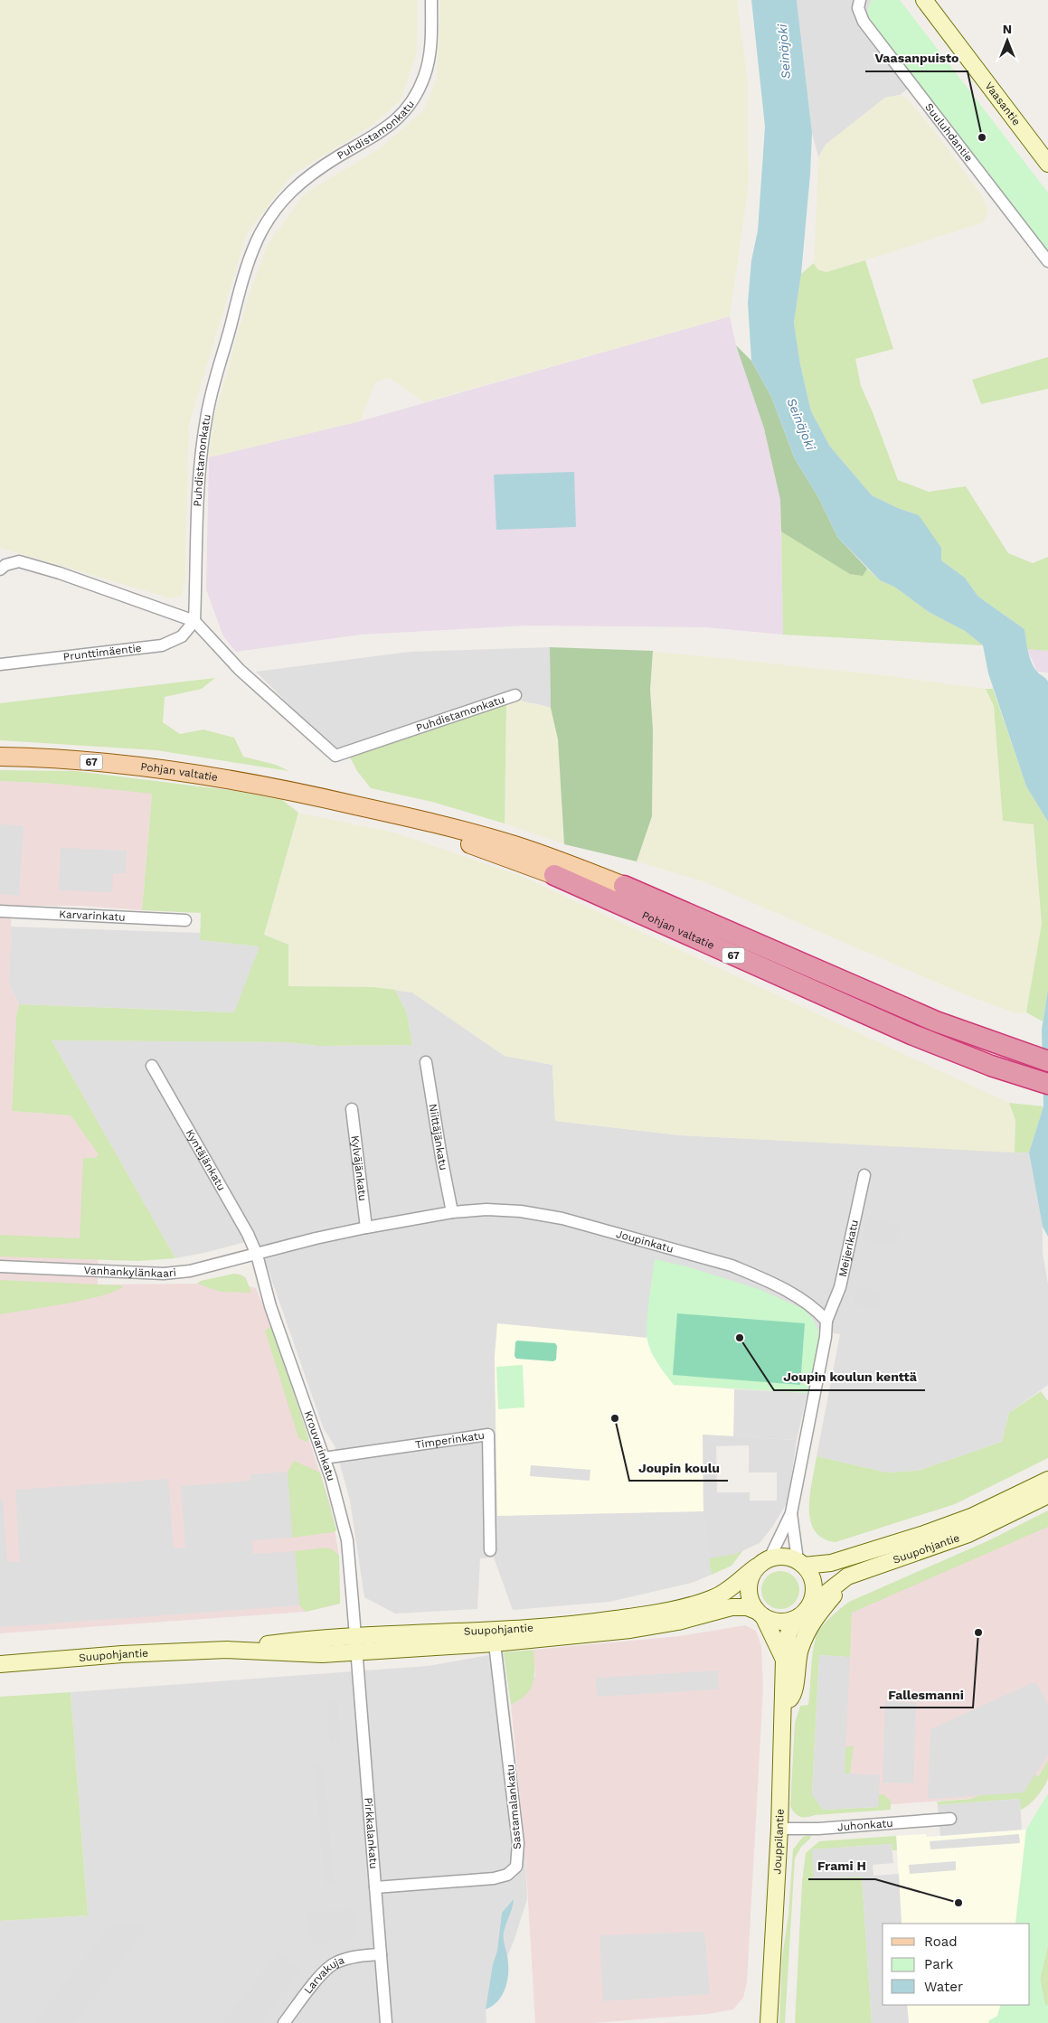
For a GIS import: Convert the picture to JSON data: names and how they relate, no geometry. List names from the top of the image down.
{
  "streets": {
    "highway": ["67", "Pohjan valtatie"],
    "main road": ["Vaasantie", "Suupohjantie", "Jouppilantie"],
    "street": [
      "Puhdistamonkatu",
      "Suuluhdantie",
      "Prunttimäentie",
      "Karvarinkatu",
      "Niittäjänkatu",
      "Kyntäjänkatu",
      "Kylväjänkatu",
      "Joupinkatu",
      "Meijerikatu",
      "Vanhankylänkaari",
      "Timperinkatu",
      "Krouvarinkatu",
      "Sastamalankatu",
      "Juhonkatu",
      "Pirkkalankatu",
      "Larvakuja"
    ]
  },
  "crossings": [
    ["Puhdistamonkatu", "Prunttimäentie"],
    ["Niittäjänkatu", "Joupinkatu"],
    ["Kyntäjänkatu", "Joupinkatu"],
    ["Kyntäjänkatu", "Vanhankylänkaari"],
    ["Kyntäjänkatu", "Krouvarinkatu"],
    ["Kylväjänkatu", "Joupinkatu"],
    ["Joupinkatu", "Meijerikatu"],
    ["Joupinkatu", "Vanhankylänkaari"],
    ["Joupinkatu", "Krouvarinkatu"],
    ["Vanhankylänkaari", "Krouvarinkatu"],
    ["Timperinkatu", "Krouvarinkatu"],
    ["Krouvarinkatu", "Suupohjantie"],
    ["Krouvarinkatu", "Pirkkalankatu"],
    ["Suupohjantie", "Sastamalankatu"],
    ["Suupohjantie", "Pirkkalankatu"],
    ["Suupohjantie", "Jouppilantie"],
    ["Sastamalankatu", "Pirkkalankatu"],
    ["Juhonkatu", "Jouppilantie"],
    ["Pirkkalankatu", "Larvakuja"]
  ],
  "water": ["Seinäjoki"],
  "places": [
    "Vaasanpuisto",
    "Joupin koulun kenttä",
    "Joupin koulu",
    "Fallesmanni",
    "Frami H"
  ],
  "legend": ["Road", "Park", "Water"],
  "north": "top"
}
